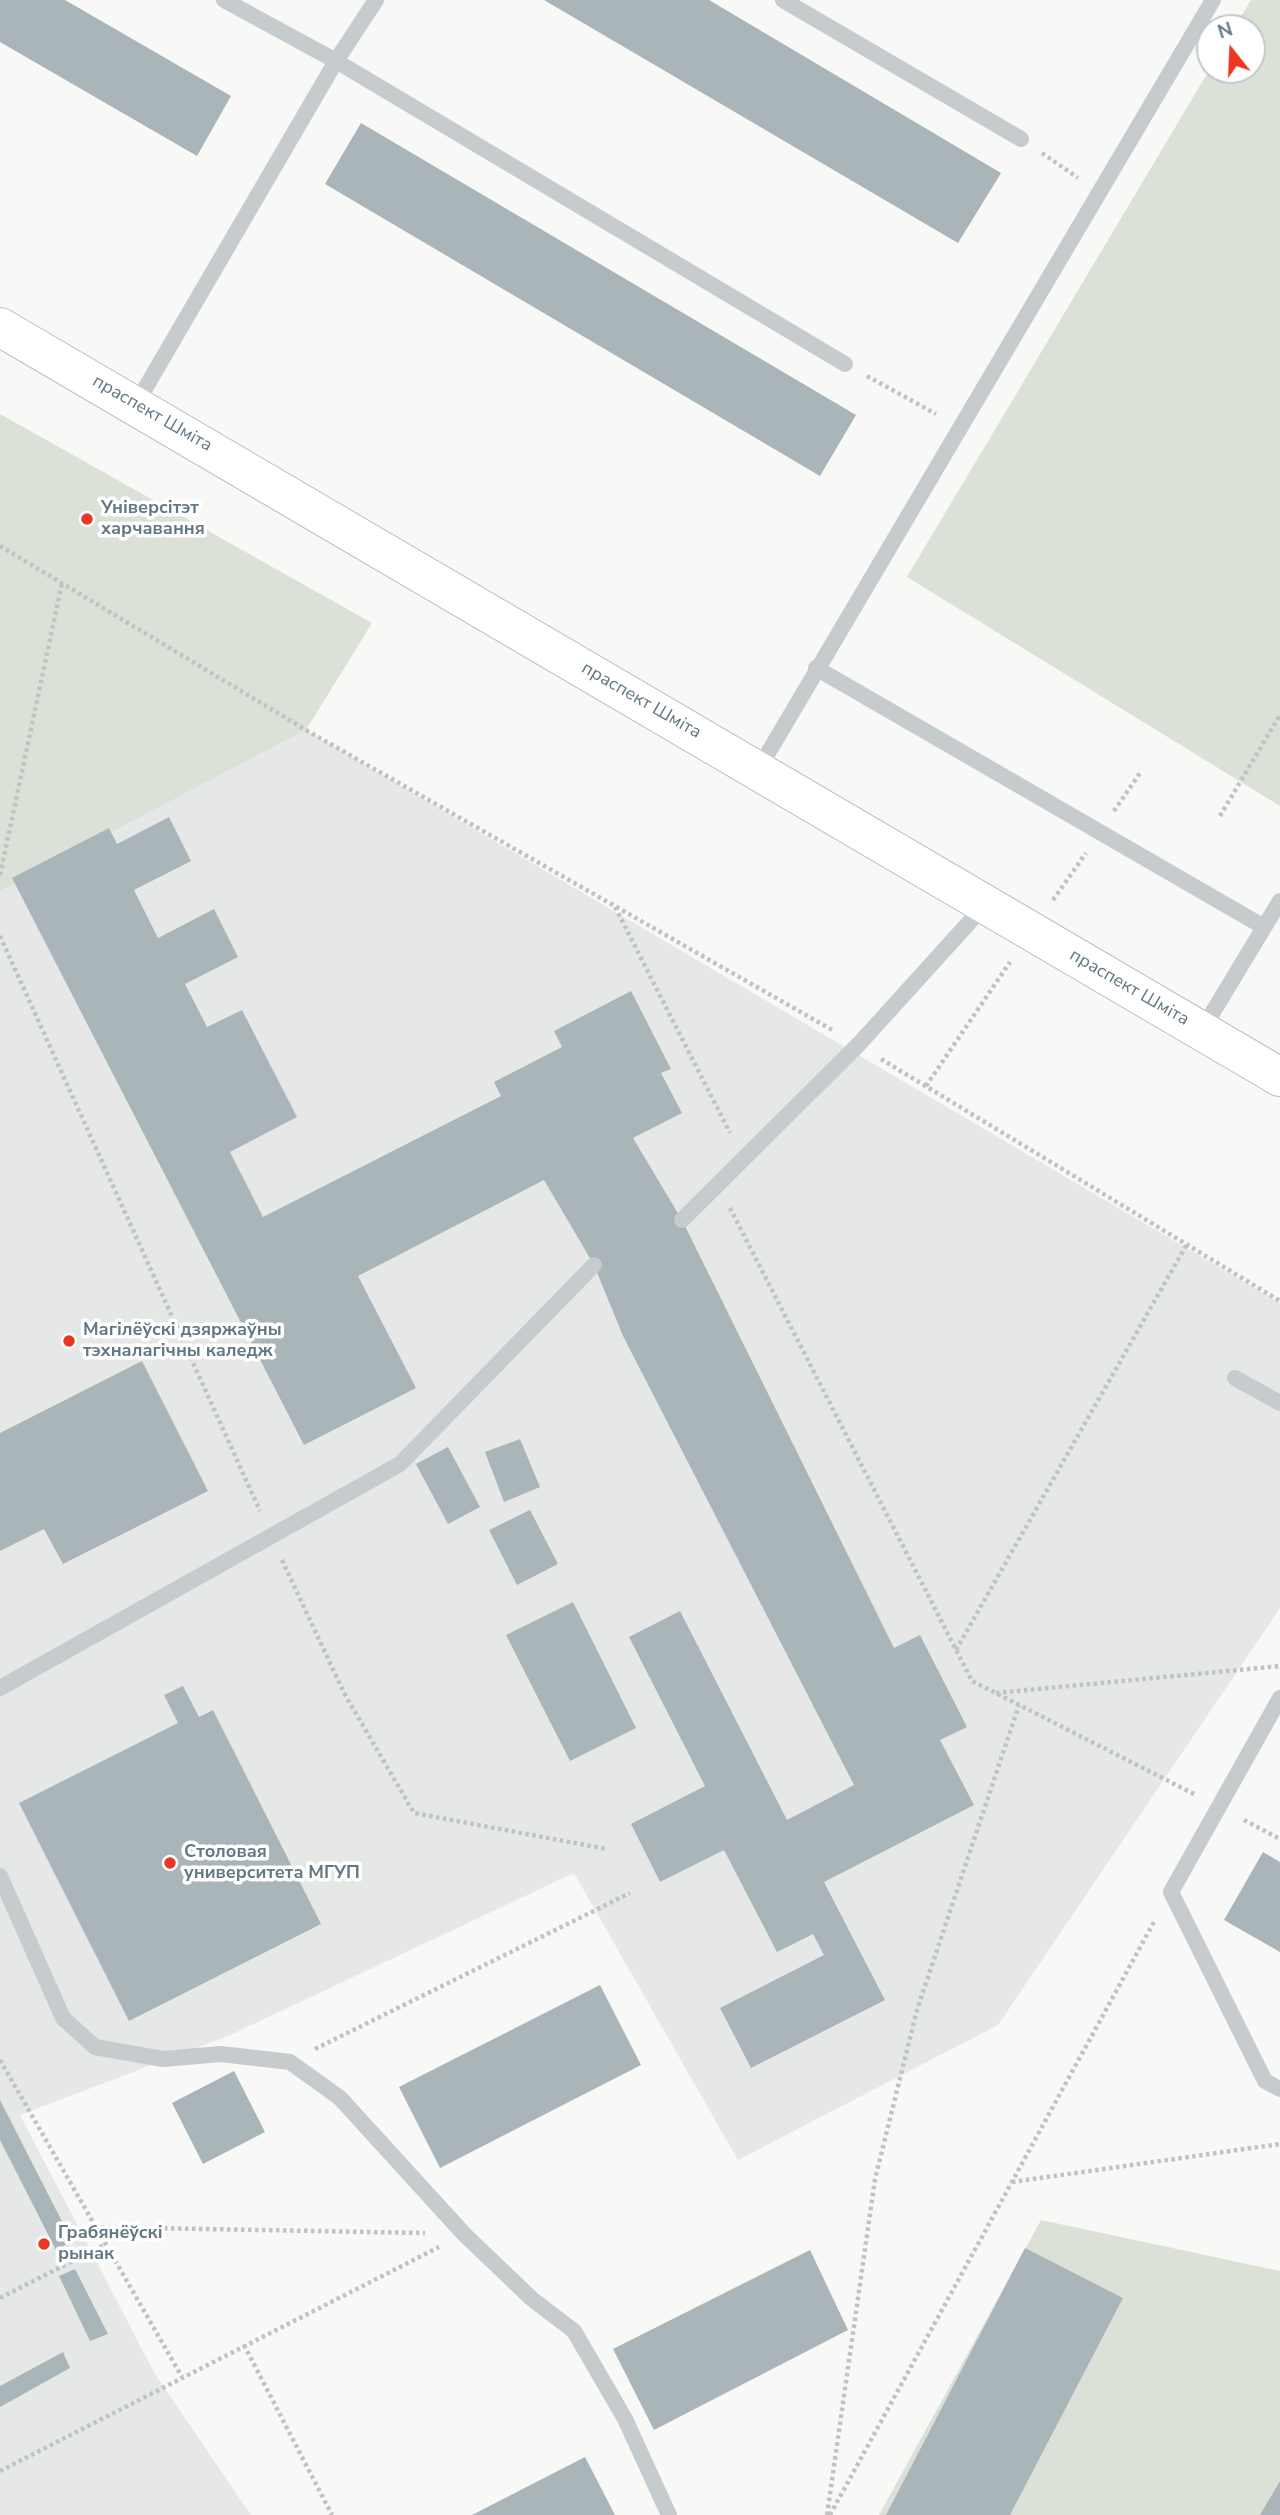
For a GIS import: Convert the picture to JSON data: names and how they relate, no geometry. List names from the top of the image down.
{
  "streets": {
    "main road": ["праспект Шміта"]
  },
  "places": [
    "Універсітэт харчавання",
    "Магілёўскі дзяржаўны тэхналагічны каледж",
    "Столовая университета МГУП",
    "Грабянёўскі рынак"
  ],
  "north": "top"
}
